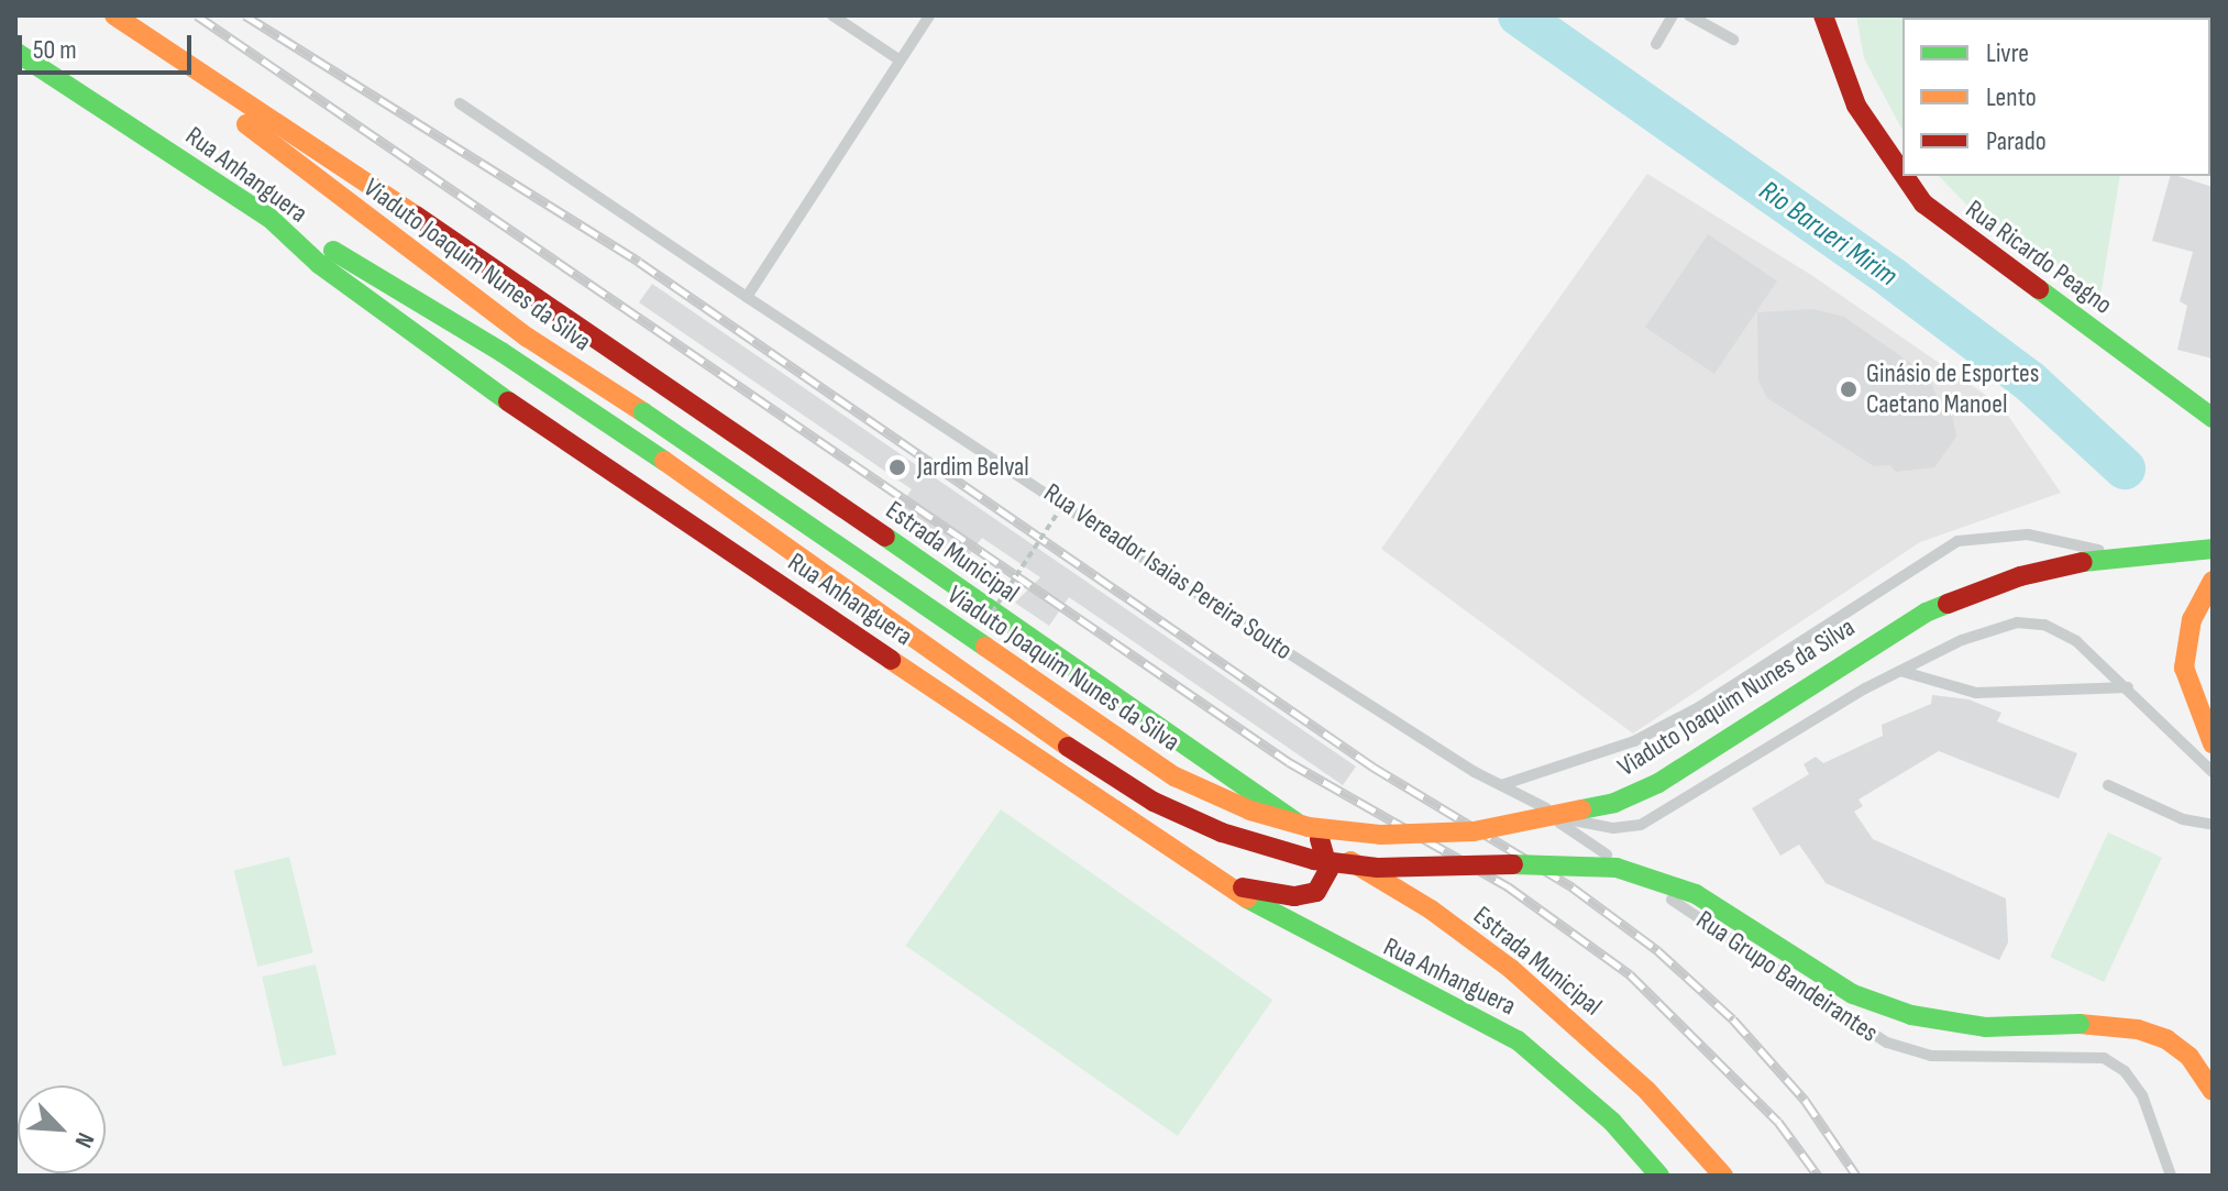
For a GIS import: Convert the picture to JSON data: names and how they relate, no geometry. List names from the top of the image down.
{
  "streets": {
    "main road": [
      "Rua Anhanguera",
      "Rua Ricardo Peagno",
      "Viaduto Joaquim Nunes da Silva",
      "Estrada Municipal"
    ],
    "lane": ["Rua Vereador Isaias Pereira Souto", "Rua Grupo Bandeirantes"]
  },
  "crossings": [
    ["Rua Anhanguera", "Viaduto Joaquim Nunes da Silva"],
    ["Viaduto Joaquim Nunes da Silva", "Estrada Municipal"],
    ["Rua Vereador Isaias Pereira Souto", "Rua Grupo Bandeirantes"]
  ],
  "water": ["Rio Barueri Mirim"],
  "places": ["Ginásio de Esportes Caetano Manoel", "Jardim Belval"],
  "legend": ["Livre", "Lento", "Parado"],
  "scale_bar": "50 m",
  "north": "bottom right"
}
